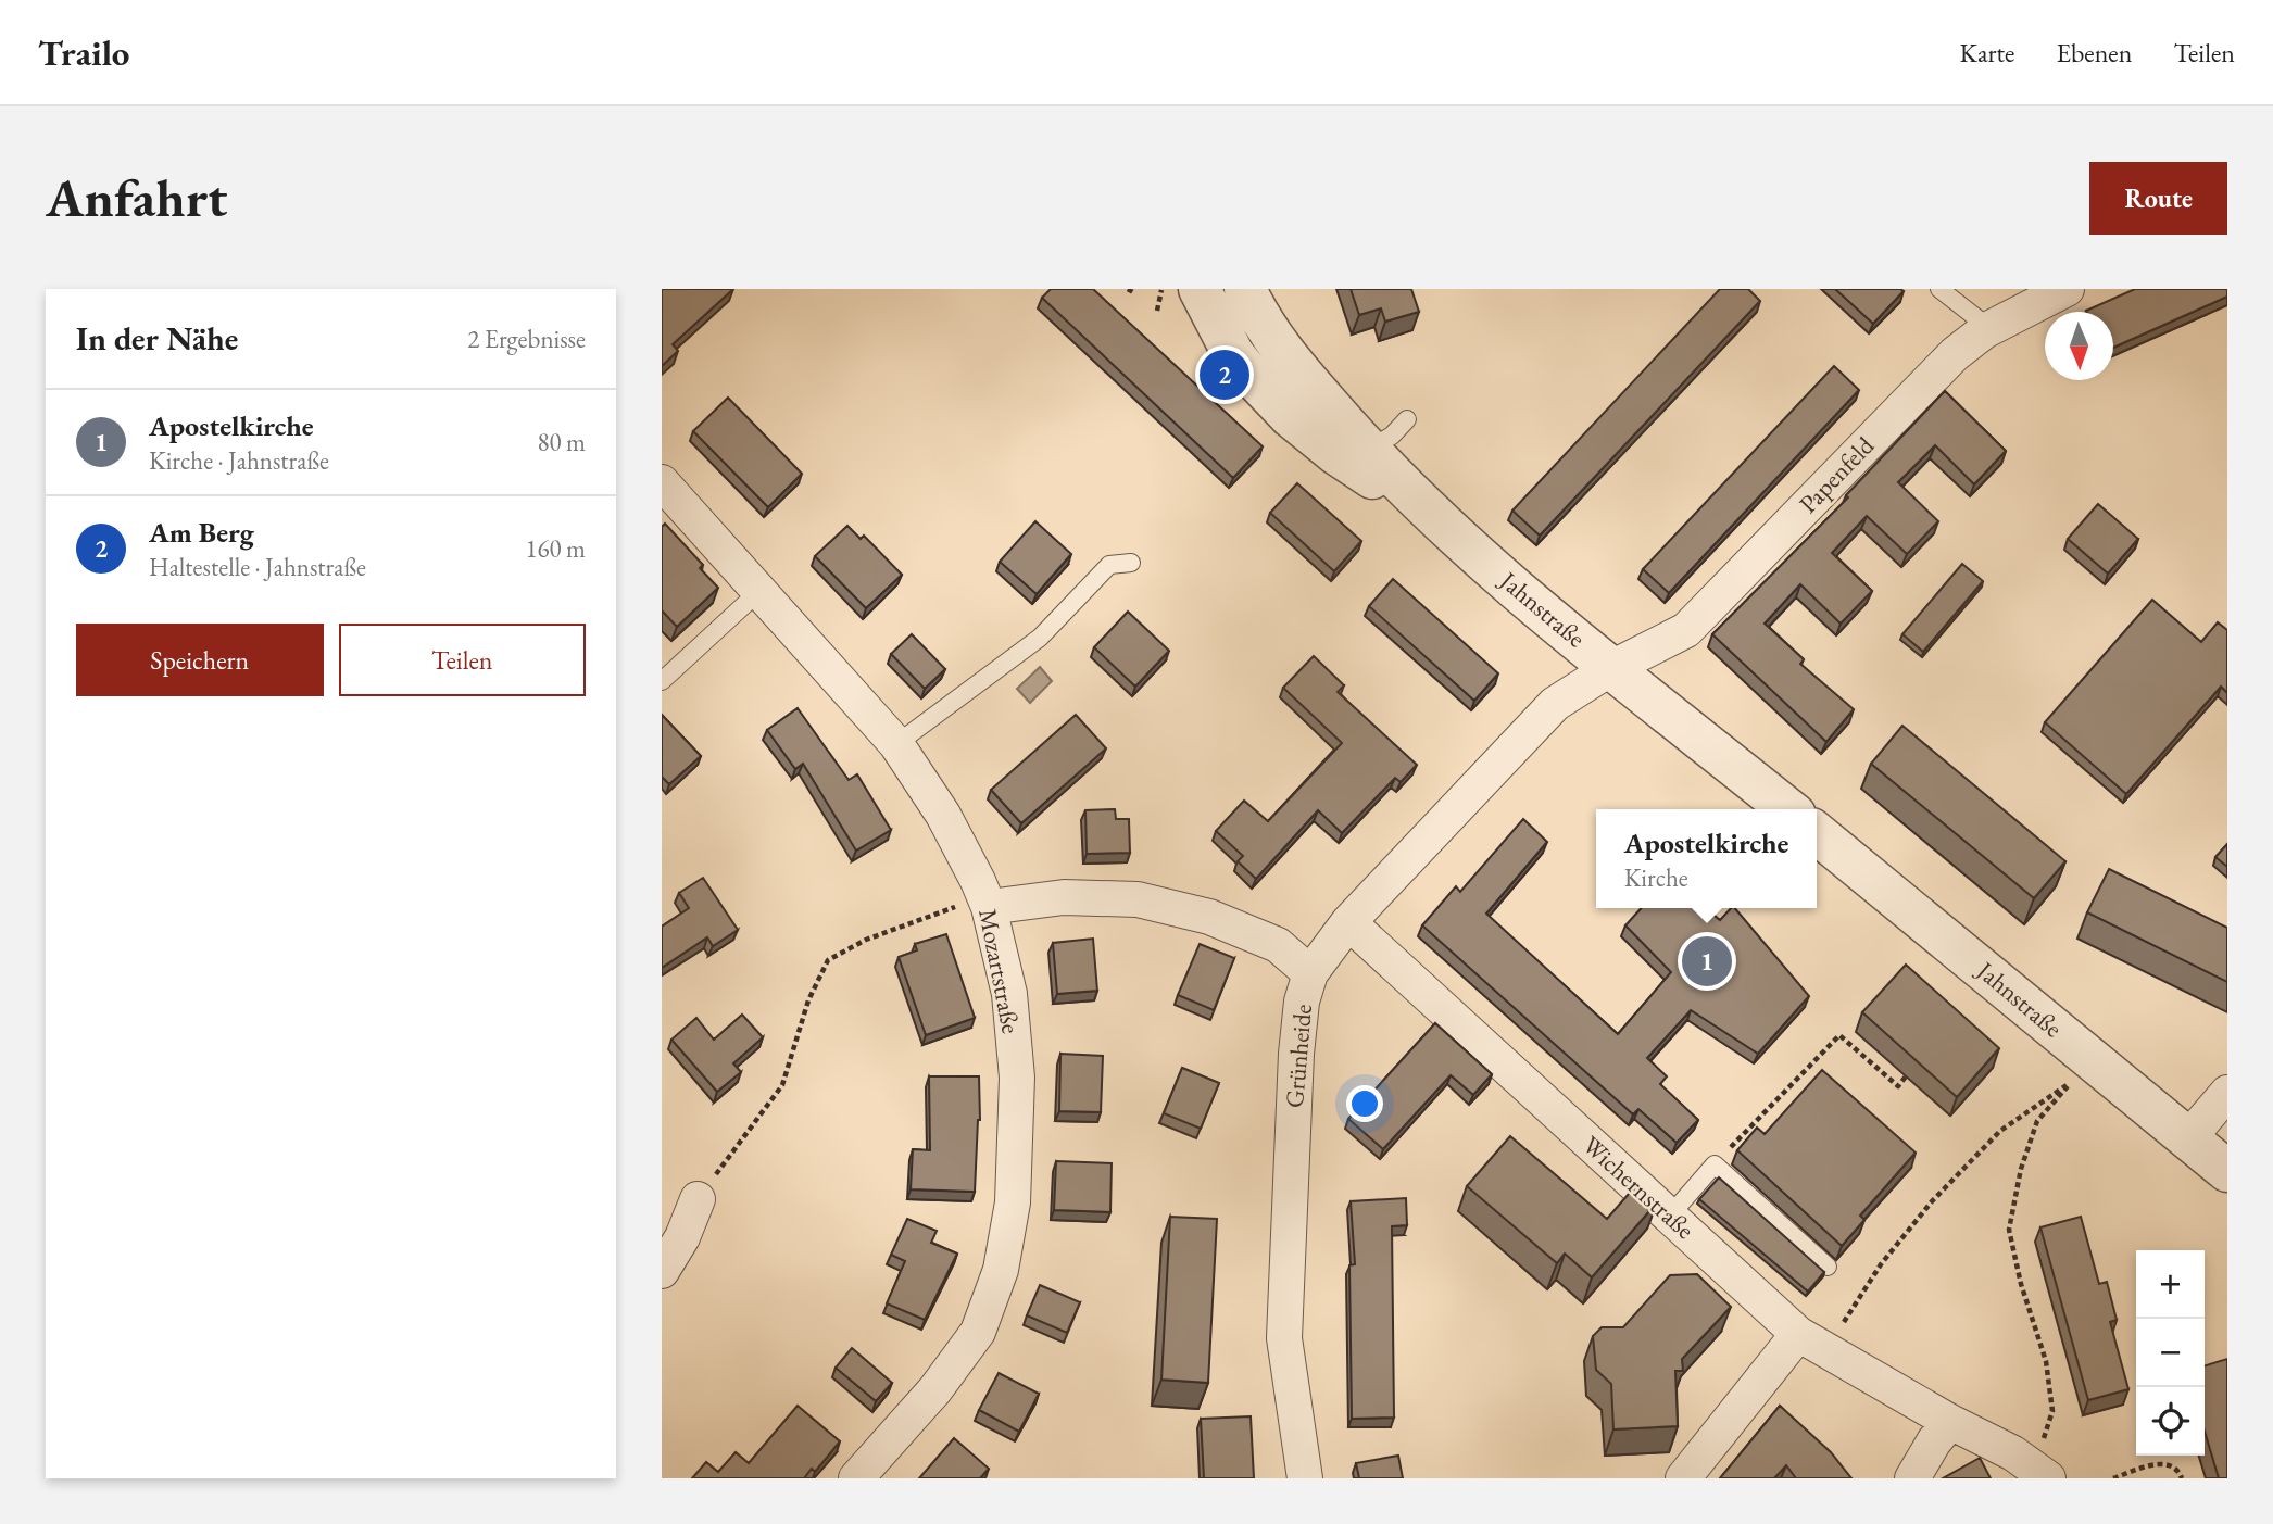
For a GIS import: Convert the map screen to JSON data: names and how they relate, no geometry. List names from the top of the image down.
{
  "streets": {
    "street": [
      "Papenfeld",
      "Jahnstraße",
      "Mozartstraße",
      "Grünheide",
      "Wichernstraße"
    ]
  },
  "crossings": [
    ["Papenfeld", "Jahnstraße"],
    ["Papenfeld", "Grünheide"],
    ["Jahnstraße", "Grünheide"],
    ["Grünheide", "Wichernstraße"]
  ],
  "north": "bottom",
  "page": {
    "header": "Trailo",
    "nav": ["Karte", "Ebenen", "Teilen"],
    "buttons": [
      "Route",
      ["Speichern", "Teilen"]
    ],
    "title": "Anfahrt",
    "heading": ["In der Nähe", "2 Ergebnisse"],
    "pins": ["2", "1"],
    "list": [
      {
        "mark": "1",
        "name": "Apostelkirche",
        "note": "Kirche · Jahnstraße",
        "value": "80 m"
      },
      {
        "mark": "2",
        "name": "Am Berg",
        "note": "Haltestelle · Jahnstraße",
        "value": "160 m"
      }
    ],
    "popup": ["Apostelkirche", "Kirche"],
    "map_buttons": ["+", "−"]
  }
}
